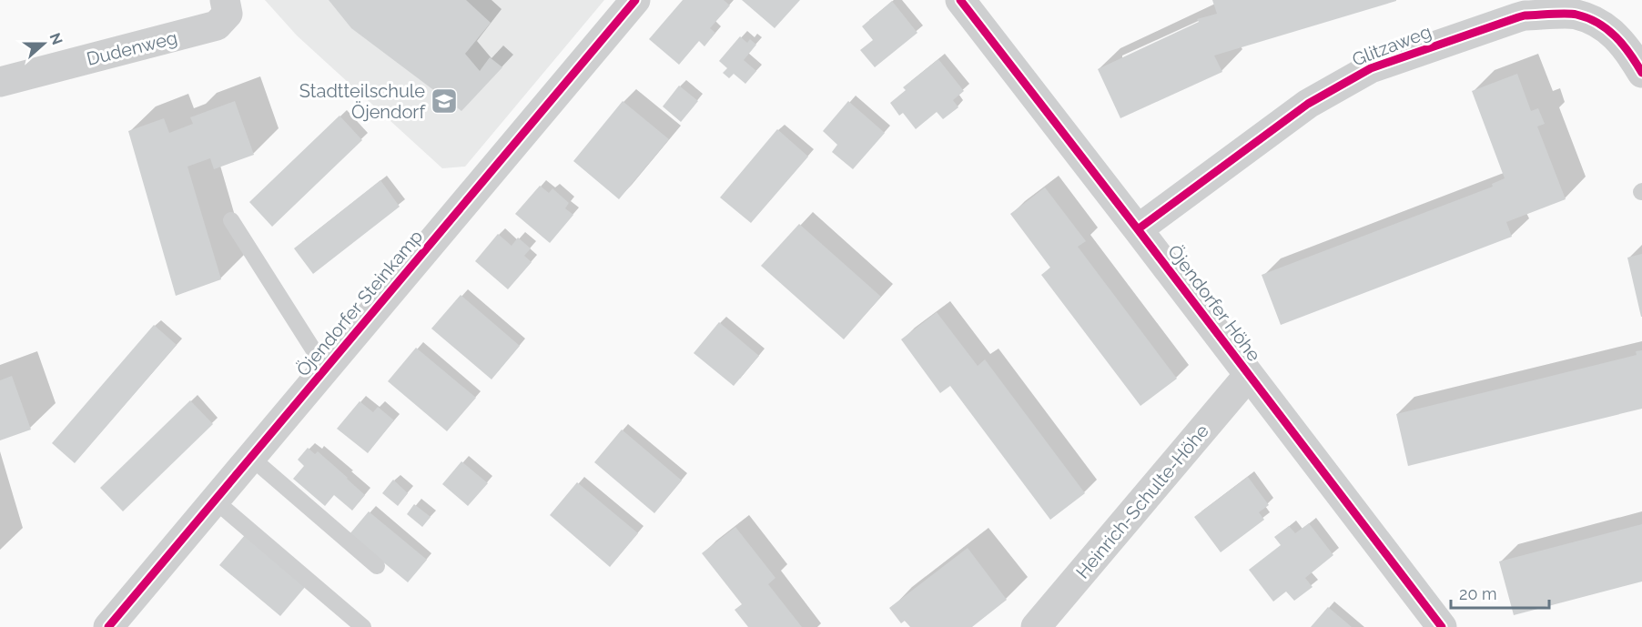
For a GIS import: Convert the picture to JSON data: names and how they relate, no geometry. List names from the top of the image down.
{
  "streets": {
    "street": [
      "Glitzaweg",
      "Dudenweg",
      "Öjendorfer Steinkamp",
      "Öjendorfer Höhe",
      "Heinrich-Schulte-Höhe"
    ]
  },
  "crossings": [
    ["Glitzaweg", "Öjendorfer Höhe"],
    ["Öjendorfer Höhe", "Heinrich-Schulte-Höhe"]
  ],
  "places": {
    "school or university": ["Stadtteilschule Öjendorf"]
  },
  "scale_bar": "20 m",
  "north": "right"
}
